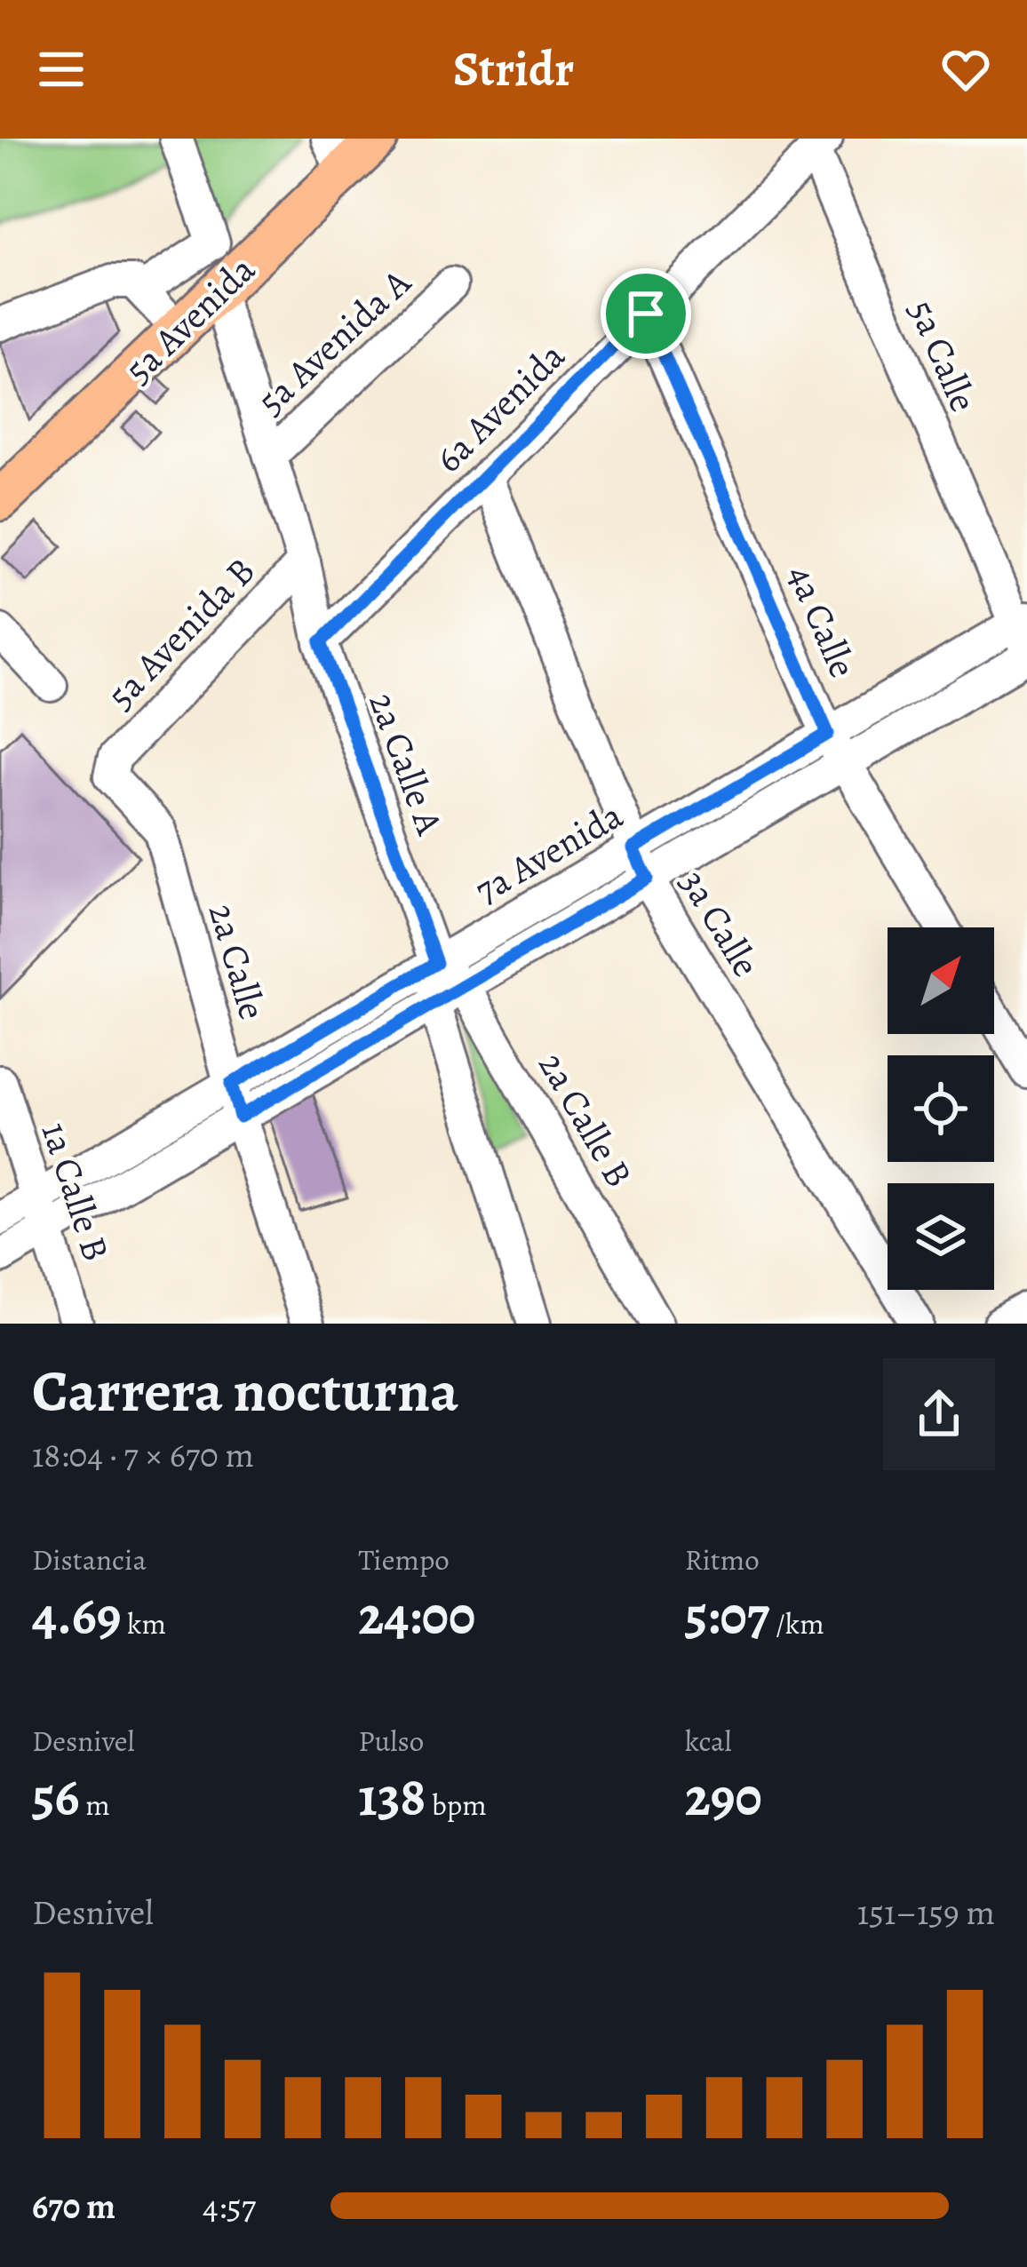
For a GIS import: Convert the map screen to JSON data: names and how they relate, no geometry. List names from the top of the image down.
{
  "streets": {
    "main road": ["5a Avenida"],
    "street": [
      "5a Avenida A",
      "5a Calle",
      "6a Avenida",
      "4a Calle",
      "5a Avenida B",
      "2a Calle A",
      "7a Avenida",
      "3a Calle",
      "2a Calle",
      "2a Calle B",
      "1a Calle B"
    ]
  },
  "crossings": [
    ["5a Avenida", "2a Calle A"],
    ["5a Avenida A", "2a Calle A"],
    ["5a Calle", "6a Avenida"],
    ["5a Calle", "7a Avenida"],
    ["6a Avenida", "4a Calle"],
    ["6a Avenida", "2a Calle A"],
    ["6a Avenida", "3a Calle"],
    ["4a Calle", "7a Avenida"],
    ["5a Avenida B", "2a Calle A"],
    ["5a Avenida B", "2a Calle"],
    ["2a Calle A", "7a Avenida"],
    ["2a Calle A", "2a Calle B"],
    ["7a Avenida", "3a Calle"],
    ["7a Avenida", "2a Calle"],
    ["7a Avenida", "2a Calle B"],
    ["7a Avenida", "1a Calle B"]
  ],
  "north": "top right",
  "page": {
    "header": "Stridr",
    "heading": ["Carrera nocturna", "18:04 · 7 × 670 m"],
    "stats": [
      ["Distancia", "4.69 km"],
      ["Tiempo", "24:00"],
      ["Ritmo", "5:07 /km"],
      ["Desnivel", "56 m"],
      ["Pulso", "138 bpm"],
      ["kcal", "290"]
    ],
    "chart": ["Desnivel", "151–159 m"],
    "list": [
      {
        "name": "670 m",
        "note": "4:57"
      }
    ]
  }
}
